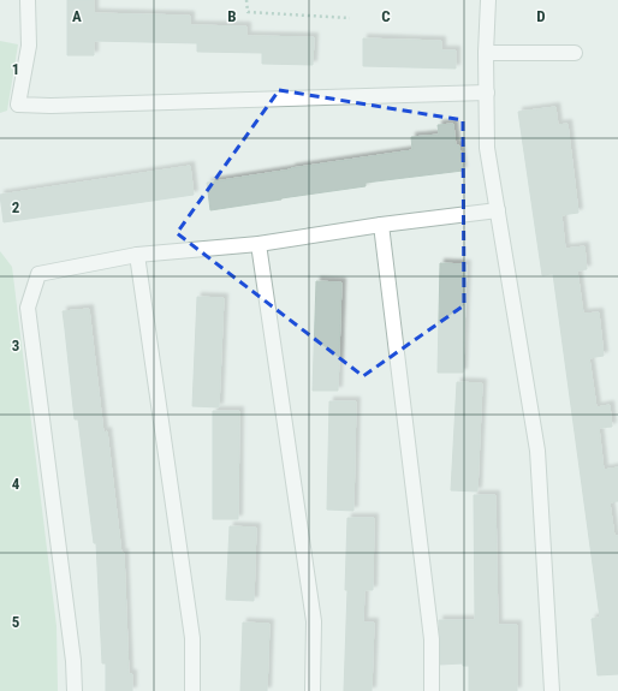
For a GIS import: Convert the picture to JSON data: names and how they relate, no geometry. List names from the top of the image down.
{
  "grid": {
    "columns": [
      "A",
      "B",
      "C",
      "D"
    ],
    "rows": [
      "1",
      "2",
      "3",
      "4",
      "5"
    ]
  }
}
